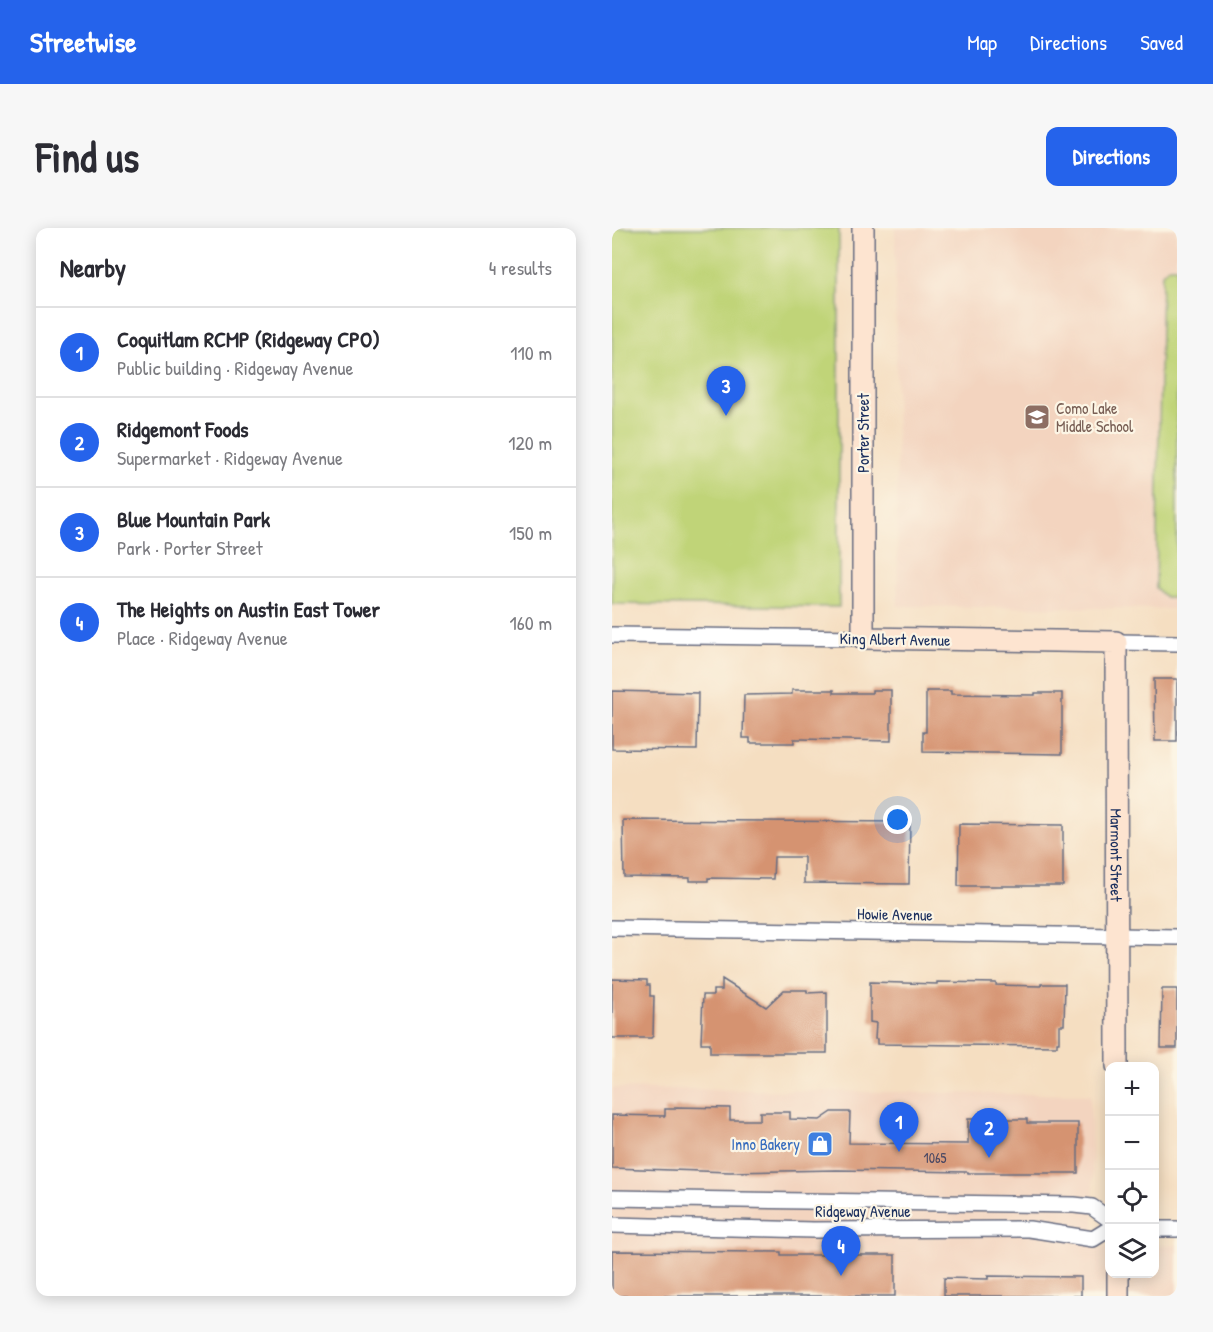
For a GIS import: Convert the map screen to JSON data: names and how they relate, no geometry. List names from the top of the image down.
{
  "streets": {
    "street": [
      "Porter Street",
      "King Albert Avenue",
      "Marmont Street",
      "Howie Avenue",
      "Ridgeway Avenue"
    ]
  },
  "crossings": [
    ["Porter Street", "King Albert Avenue"],
    ["King Albert Avenue", "Marmont Street"],
    ["Marmont Street", "Howie Avenue"]
  ],
  "places": {
    "school or university": ["Como Lake Middle School"],
    "shop": ["Inno Bakery"]
  },
  "house_numbers": ["1065"],
  "page": {
    "header": "Streetwise",
    "nav": ["Map", "Directions", "Saved"],
    "buttons": "Directions",
    "title": "Find us",
    "heading": ["Nearby", "4 results"],
    "list": [
      {
        "mark": "1",
        "name": "Coquitlam RCMP (Ridgeway CPO)",
        "note": "Public building · Ridgeway Avenue",
        "value": "110 m"
      },
      {
        "mark": "2",
        "name": "Ridgemont Foods",
        "note": "Supermarket · Ridgeway Avenue",
        "value": "120 m"
      },
      {
        "mark": "3",
        "name": "Blue Mountain Park",
        "note": "Park · Porter Street",
        "value": "150 m"
      },
      {
        "mark": "4",
        "name": "The Heights on Austin East Tower",
        "note": "Place · Ridgeway Avenue",
        "value": "160 m"
      }
    ],
    "pins": [
      "3",
      "1",
      "2",
      "4"
    ],
    "map_buttons": ["+", "−"]
  }
}
